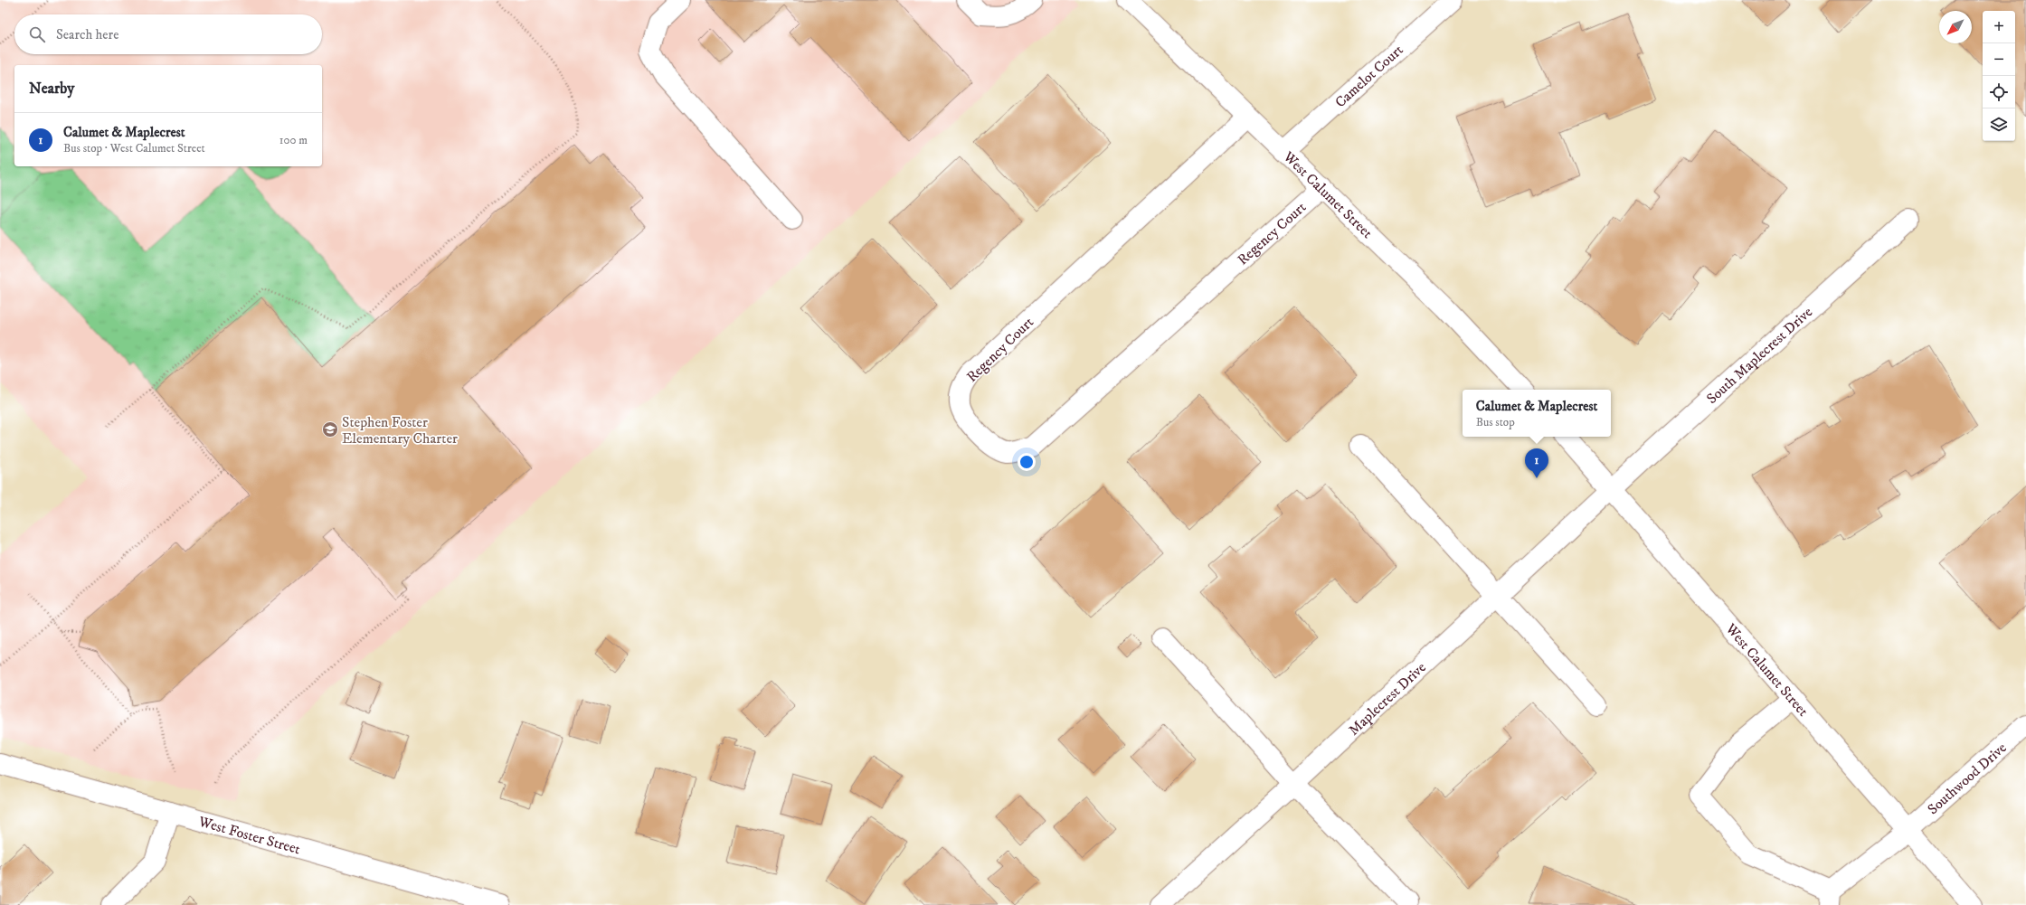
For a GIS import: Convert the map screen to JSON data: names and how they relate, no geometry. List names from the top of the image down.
{
  "streets": {
    "street": [
      "Camelot Court",
      "West Calumet Street",
      "Regency Court",
      "South Maplecrest Drive",
      "Maplecrest Drive",
      "Southwood Drive",
      "West Foster Street"
    ]
  },
  "crossings": [
    ["Camelot Court", "West Calumet Street"],
    ["West Calumet Street", "Regency Court"],
    ["West Calumet Street", "South Maplecrest Drive"],
    ["West Calumet Street", "Maplecrest Drive"],
    ["West Calumet Street", "Southwood Drive"],
    ["South Maplecrest Drive", "Maplecrest Drive"]
  ],
  "places": {
    "school or university": ["Stephen Foster Elementary Charter"]
  },
  "north": "bottom left",
  "page": {
    "map_buttons": ["+", "−"],
    "search": "Search here",
    "heading": "Nearby",
    "list": [
      {
        "mark": "1",
        "name": "Calumet & Maplecrest",
        "note": "Bus stop · West Calumet Street",
        "value": "100 m"
      }
    ],
    "popup": ["Calumet & Maplecrest", "Bus stop"],
    "pins": "1"
  }
}
